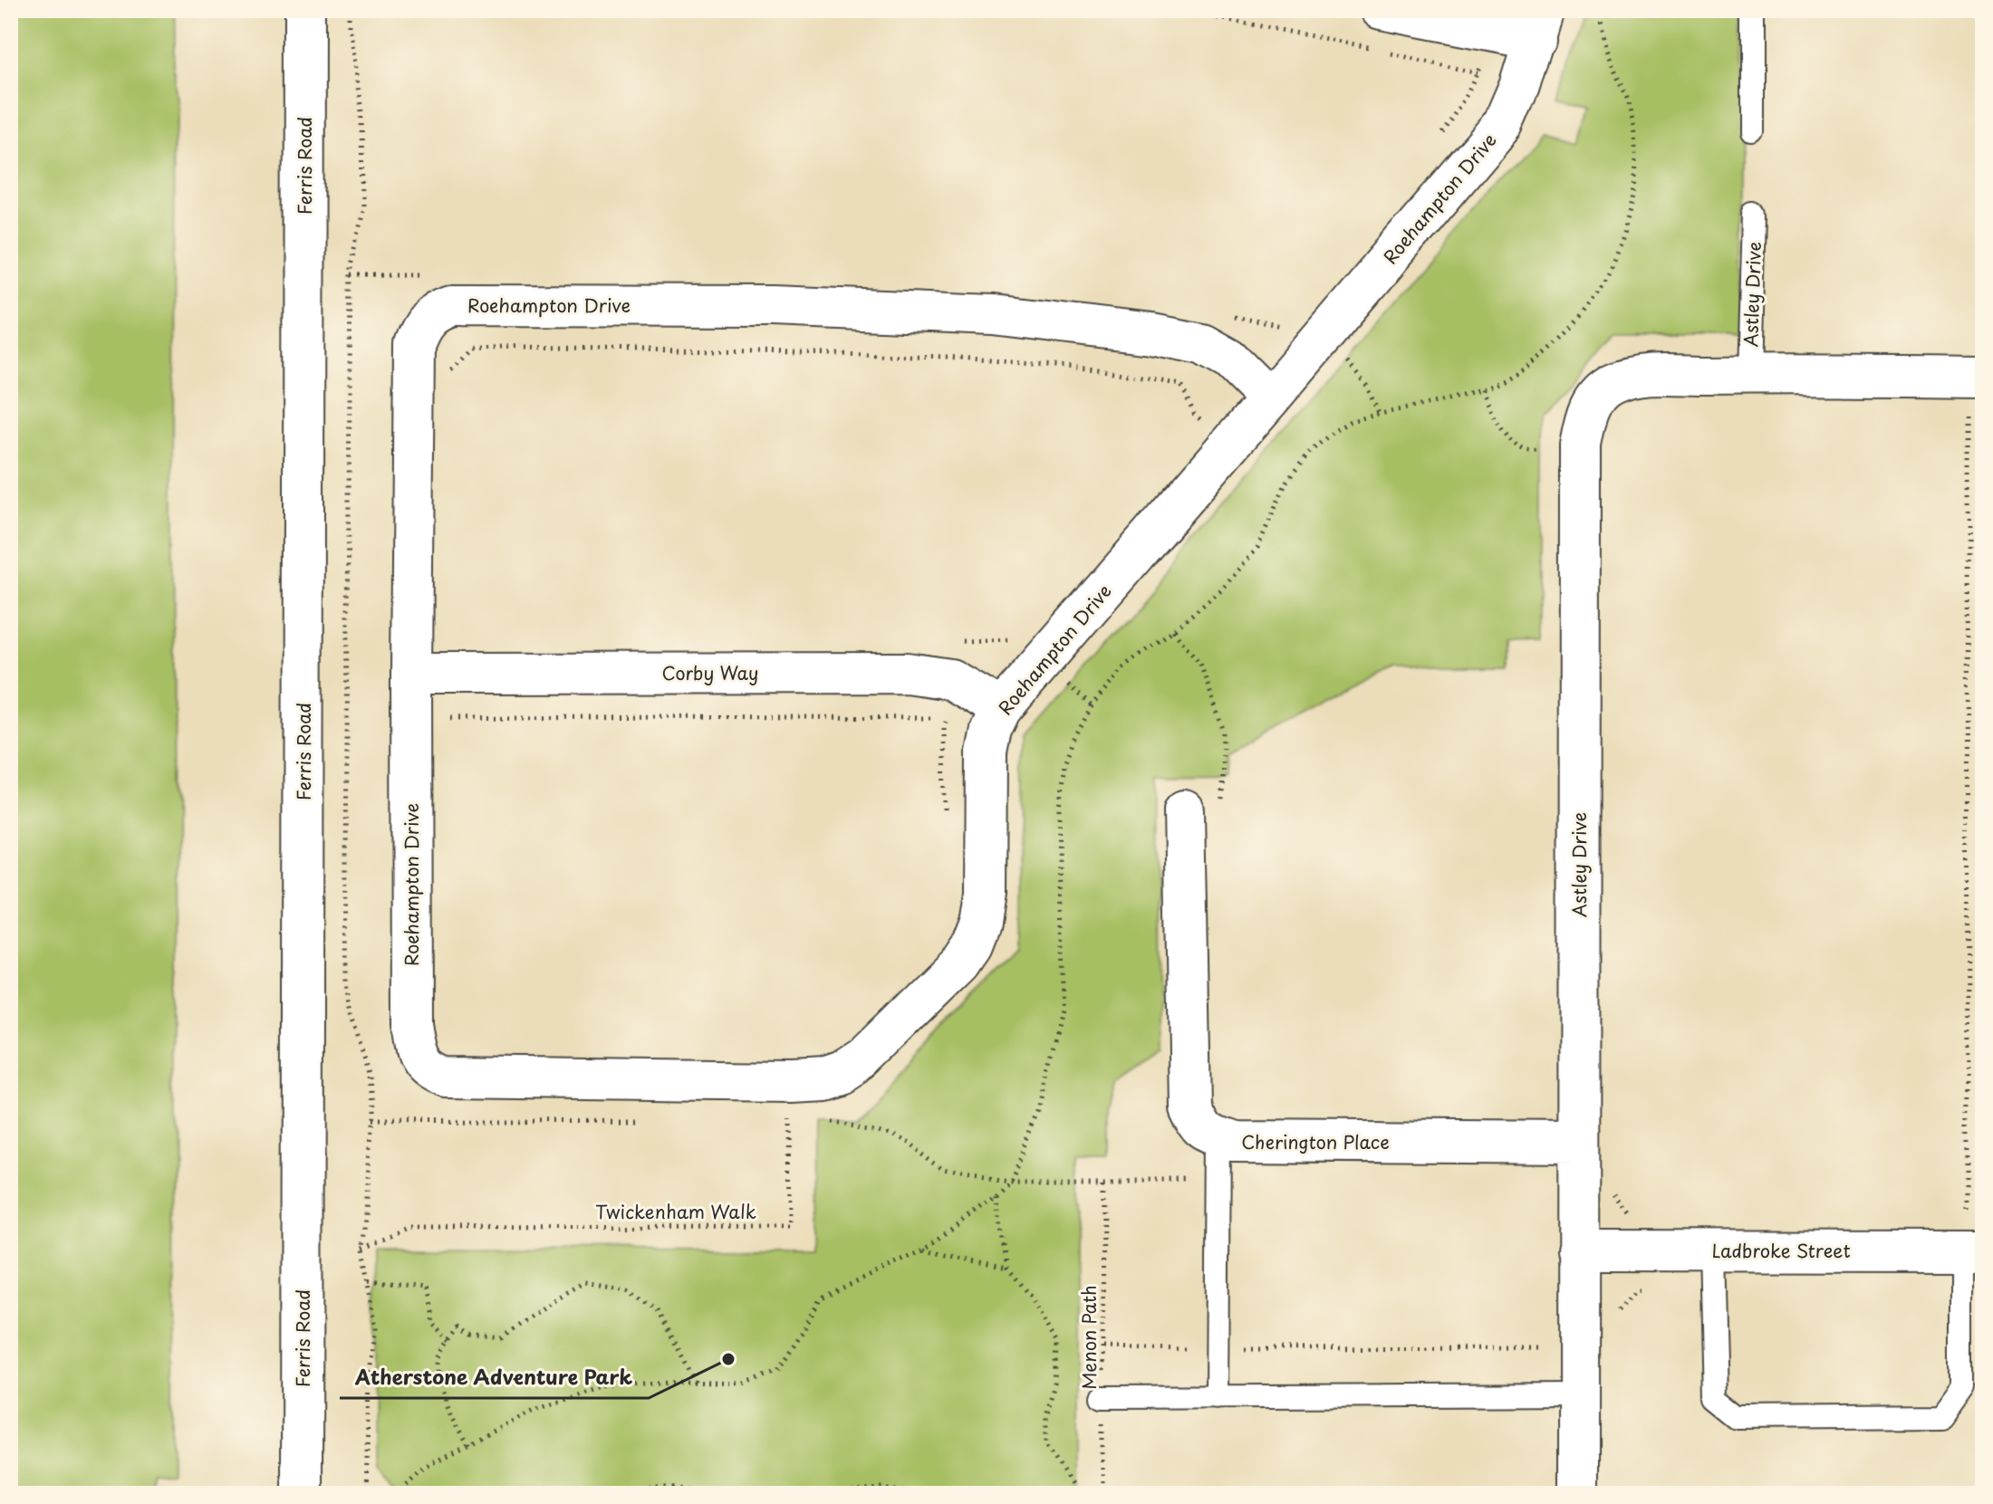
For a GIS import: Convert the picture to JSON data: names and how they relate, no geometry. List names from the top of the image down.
{
  "streets": {
    "street": [
      "Ferris Road",
      "Roehampton Drive",
      "Astley Drive",
      "Corby Way",
      "Cherington Place",
      "Ladbroke Street"
    ],
    "path": ["Twickenham Walk", "Menon Path"]
  },
  "crossings": [
    ["Roehampton Drive", "Corby Way"],
    ["Roehampton Drive", "Twickenham Walk"],
    ["Astley Drive", "Cherington Place"],
    ["Astley Drive", "Ladbroke Street"]
  ],
  "places": ["Atherstone Adventure Park"]
}
